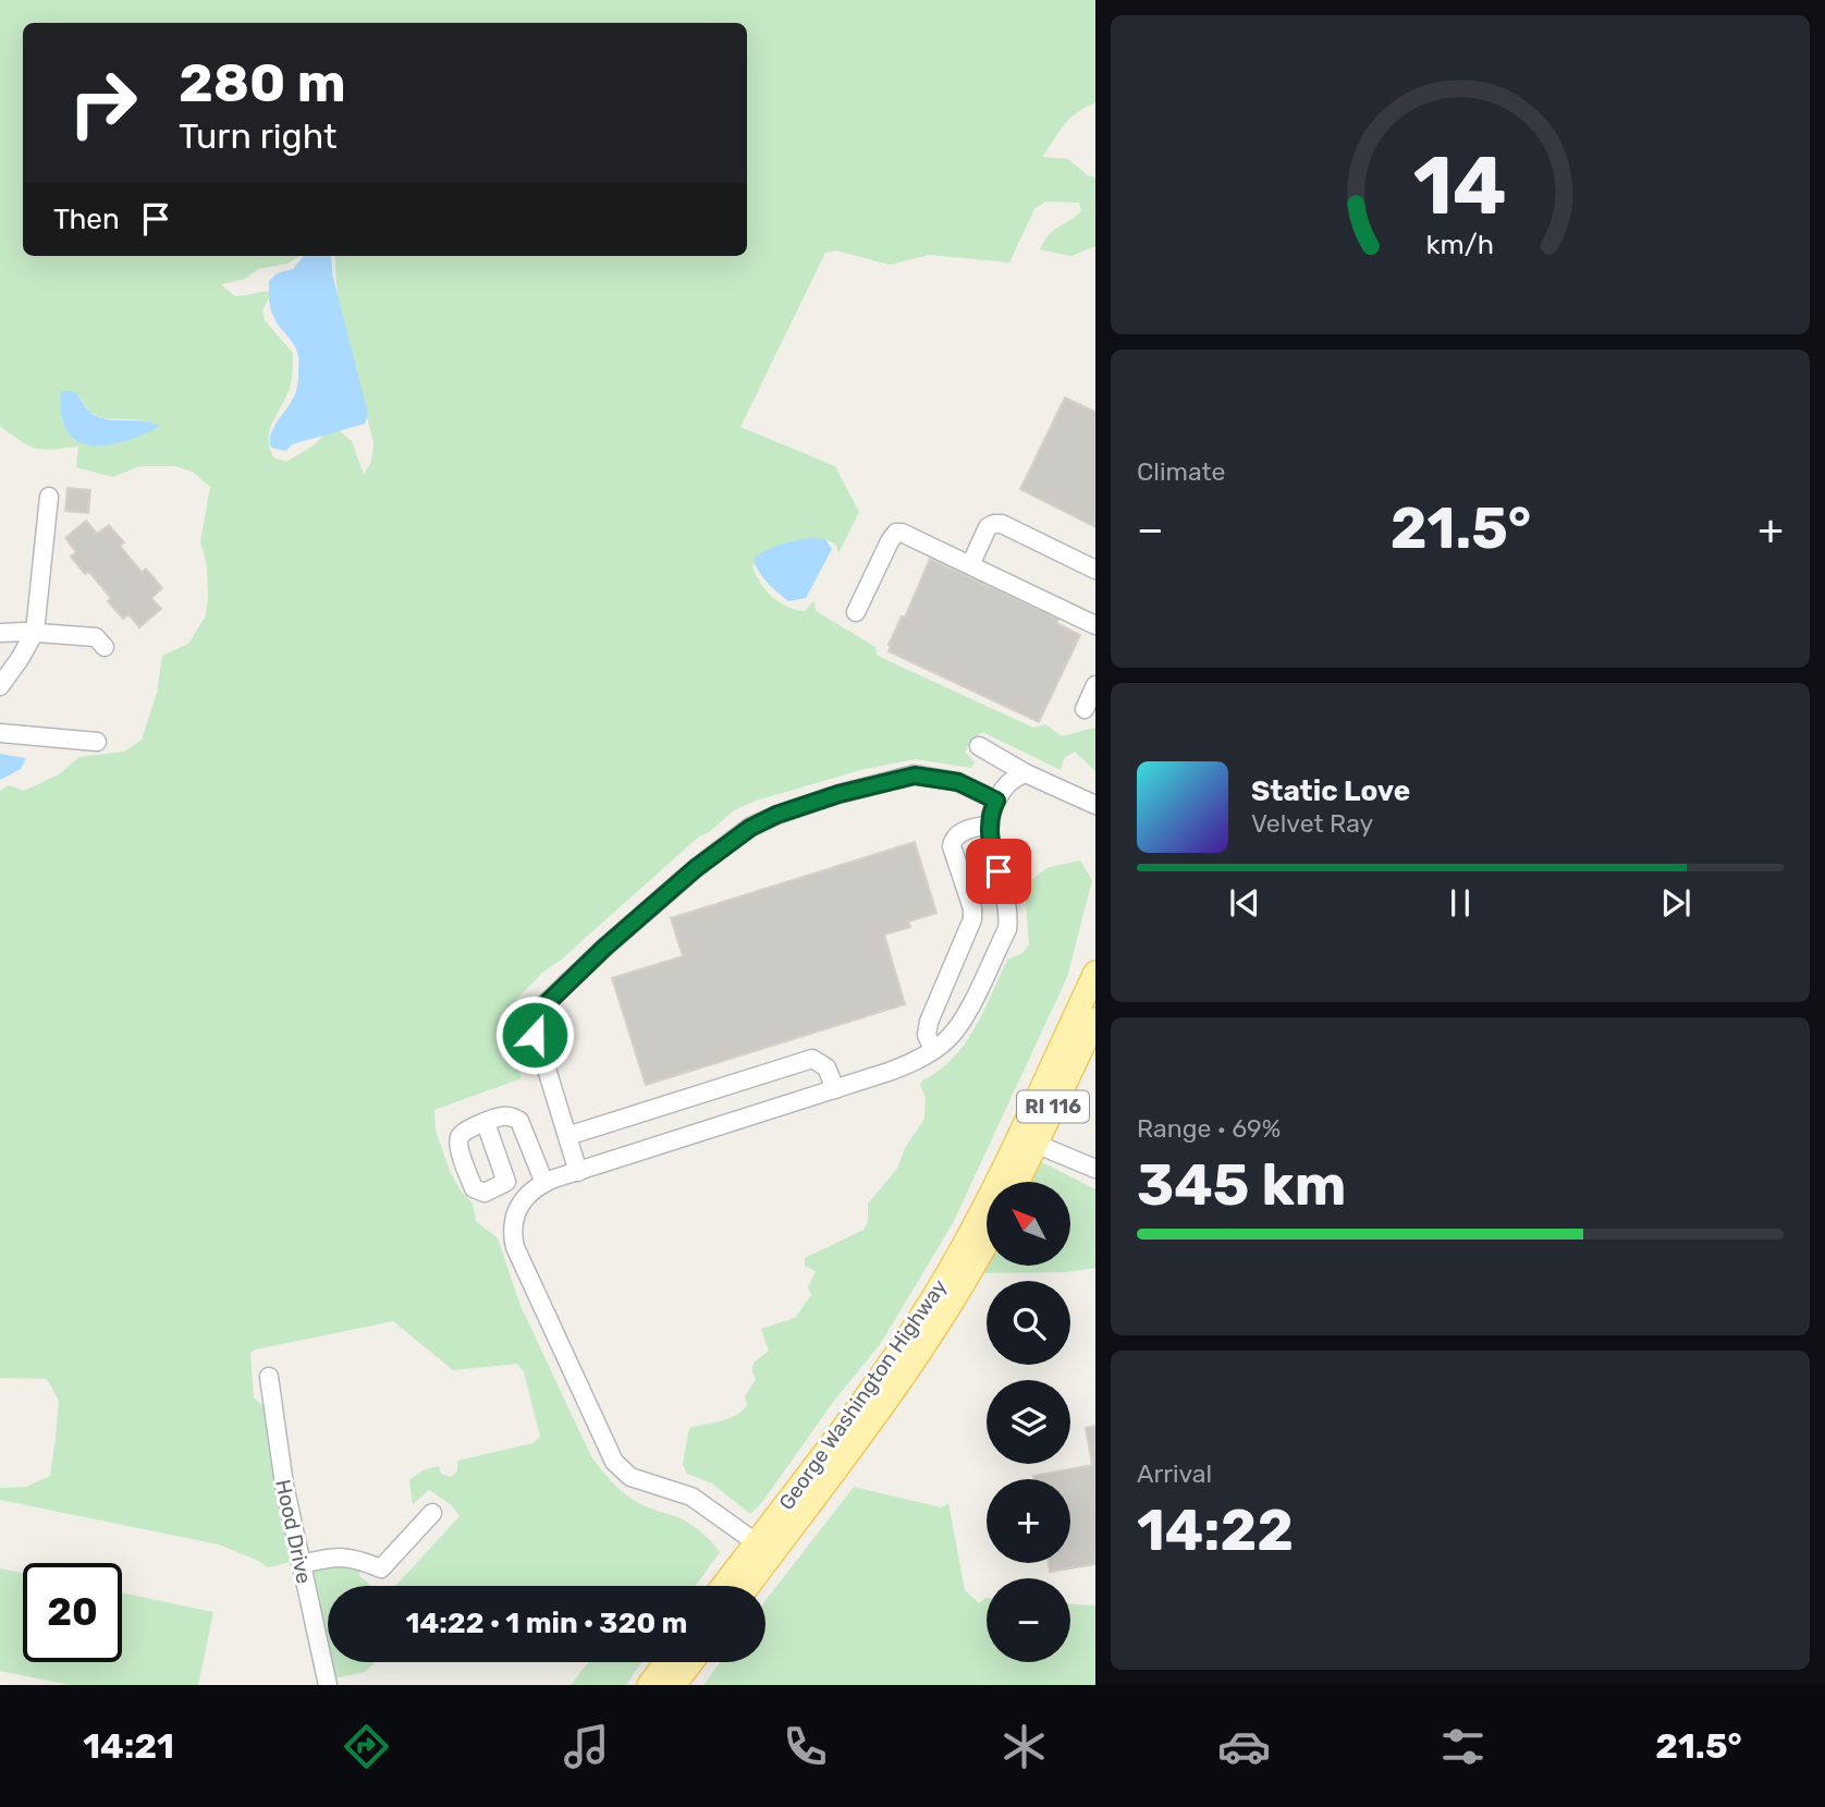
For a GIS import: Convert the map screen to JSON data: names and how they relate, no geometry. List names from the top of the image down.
{
  "streets": {
    "main road": ["RI 116", "George Washington Highway"],
    "street": ["Hood Drive"]
  },
  "north": "top left",
  "page": {
    "turn": ["280 m", "Turn right"],
    "then": "Then",
    "tile": [
      "Climate",
      ["Range · 69%", "345 km"],
      ["Arrival", "14:22"]
    ],
    "heat": ["−", "21.5°", "+"],
    "song": ["Static Love", "Velvet Ray"],
    "map_buttons": ["+", "−"],
    "limit": "20",
    "trip": "14:22 · 1 min · 320 m",
    "tabs": ["14:21", "21.5°"],
    "gauge": ["14", "km/h"]
  }
}
